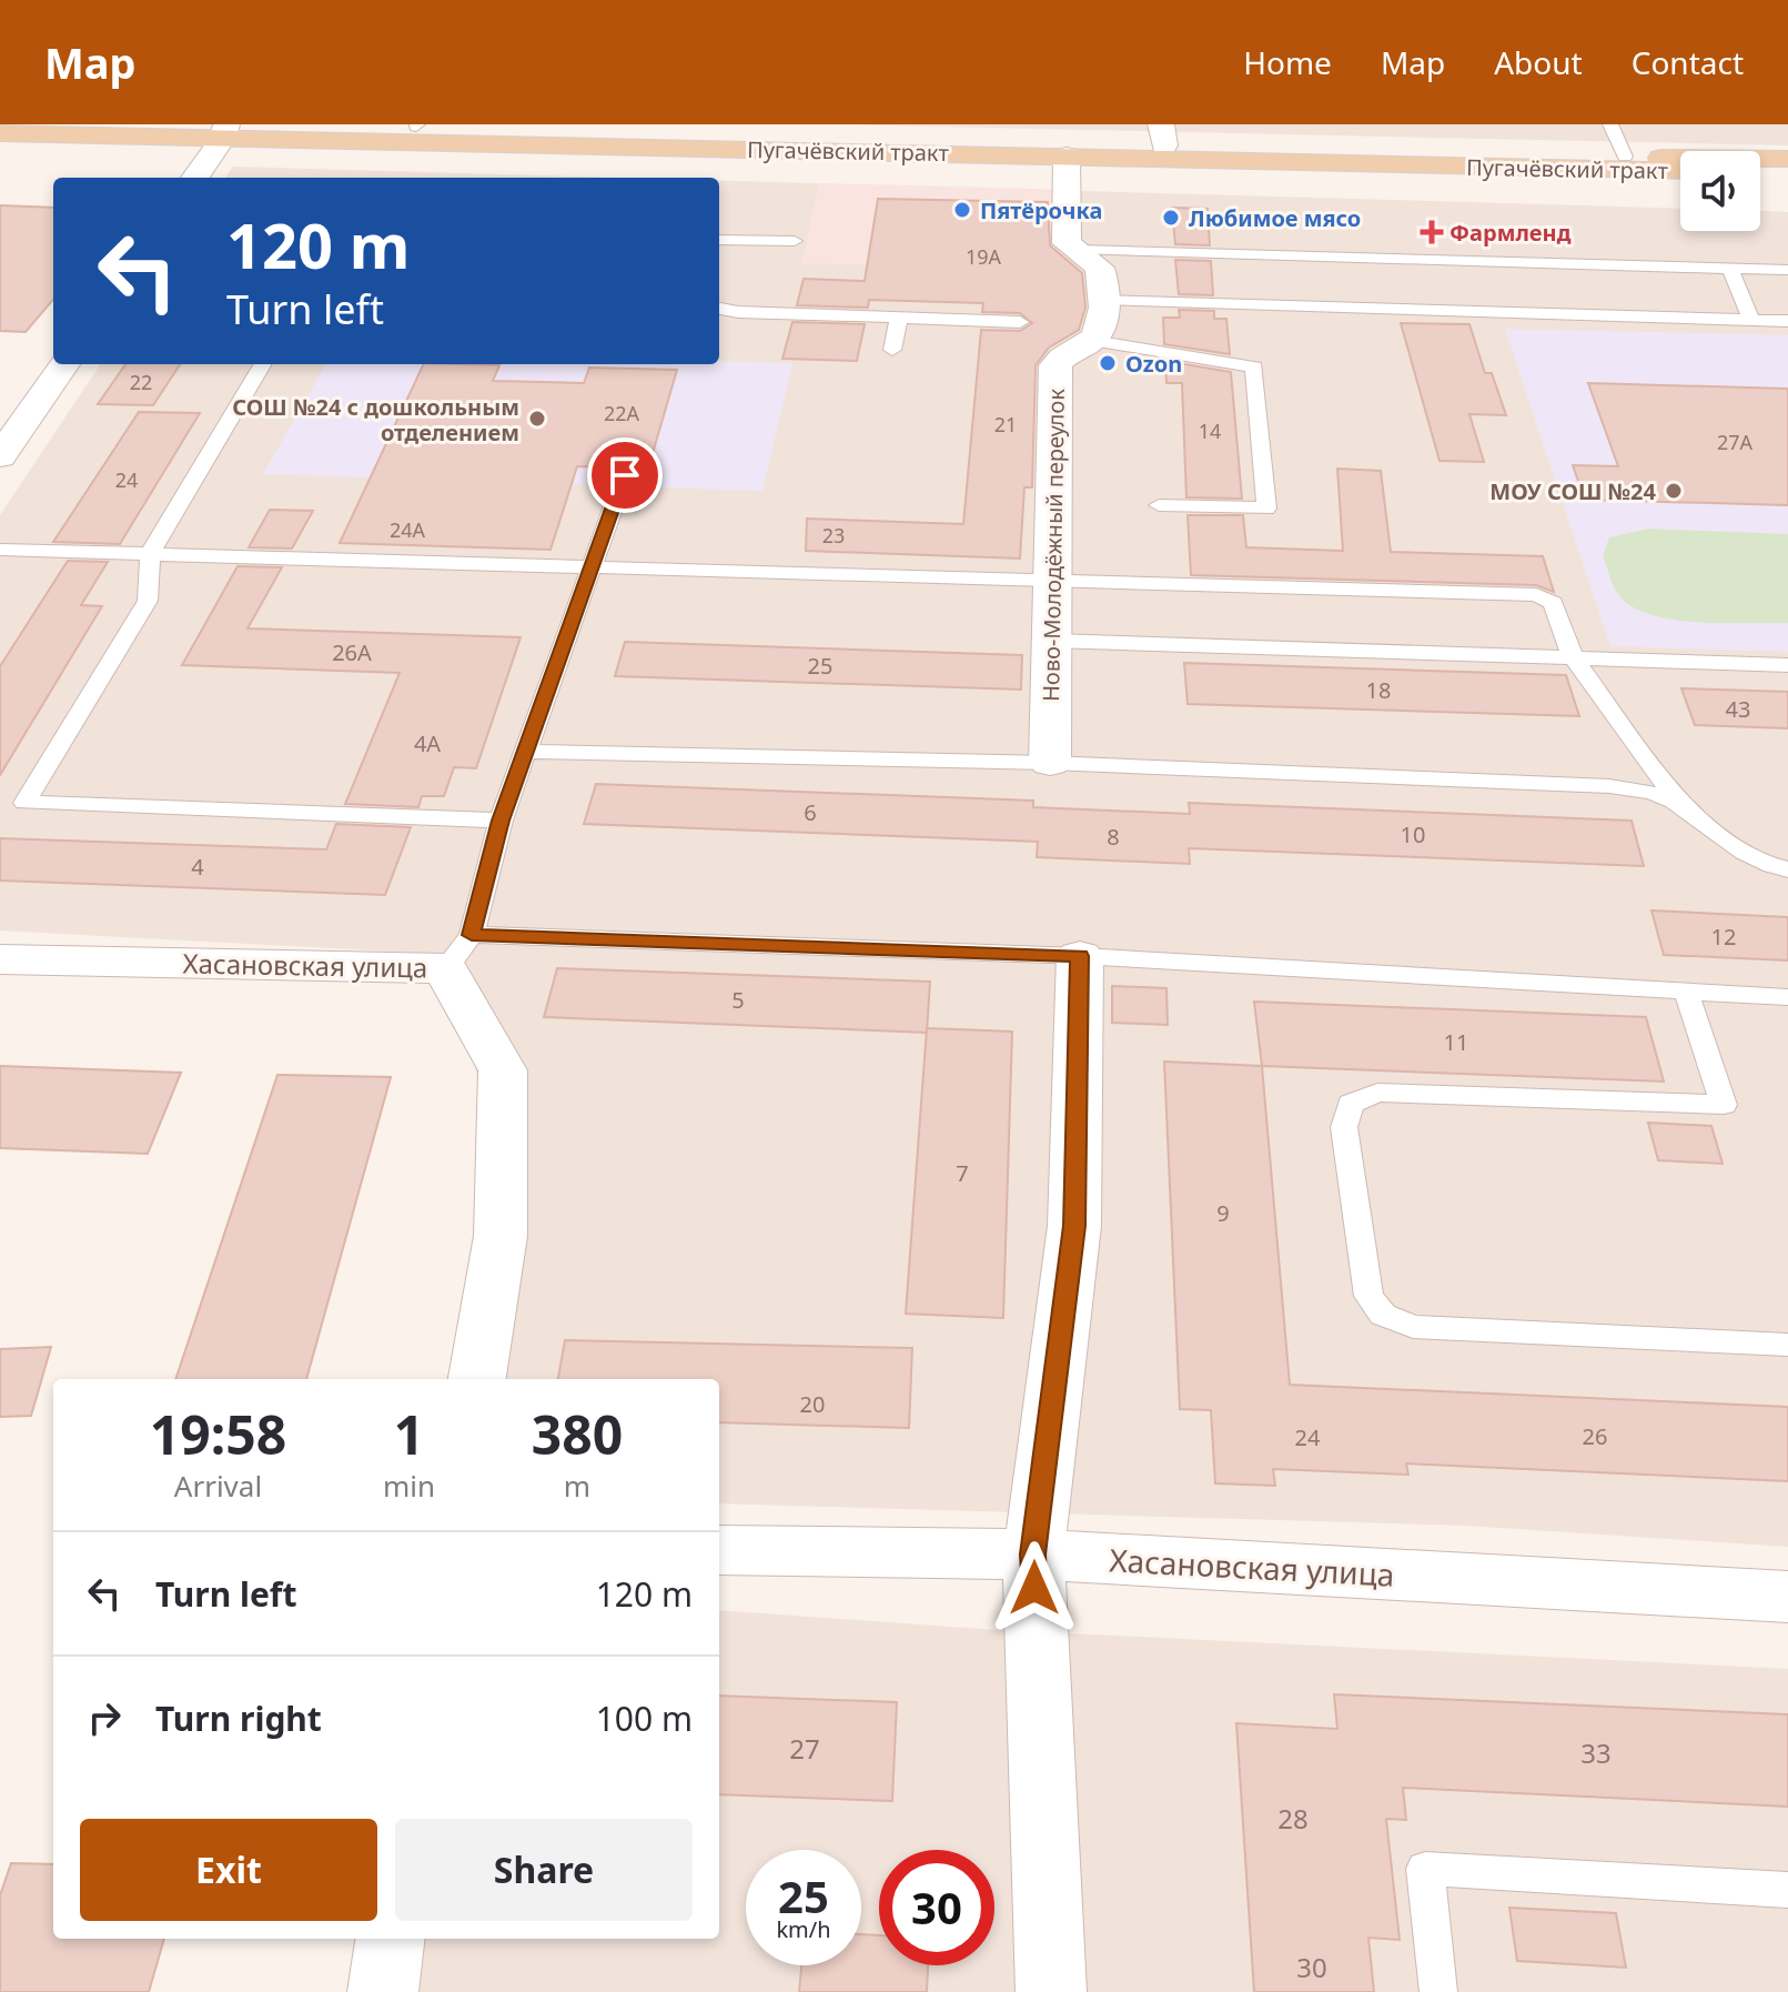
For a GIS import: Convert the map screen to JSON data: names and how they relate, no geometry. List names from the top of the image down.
{
  "streets": {
    "main road": ["Пугачёвский тракт"],
    "street": ["Ново-Молодёжный переулок", "Хасановская улица"]
  },
  "places": {
    "other": [
      "Пятёрочка",
      "Любимое мясо",
      "Ozon",
      "СОШ №24 с дошкольным отделением",
      "МОУ СОШ №24"
    ],
    "health": ["Фармленд"]
  },
  "house_numbers": [
    "19А",
    "22",
    "22А",
    "21",
    "14",
    "27А",
    "24",
    "24А",
    "23",
    "26А",
    "25",
    "18",
    "43",
    "4А",
    "6",
    "10",
    "8",
    "4",
    "12",
    "5",
    "11",
    "7",
    "9",
    "20",
    "26",
    "24",
    "27",
    "33",
    "28",
    "30"
  ],
  "page": {
    "header": "Map",
    "nav": [
      "Home",
      "Map",
      "About",
      "Contact"
    ],
    "turn": ["120 m", "Turn left"],
    "eta": [
      "19:58",
      "Arrival",
      "1",
      "min",
      "380",
      "m"
    ],
    "list": [
      {
        "name": "Turn left",
        "value": "120 m"
      },
      {
        "name": "Turn right",
        "value": "100 m"
      }
    ],
    "buttons": ["Exit", "Share"],
    "speed": "25 km/h",
    "limit": "30"
  }
}
